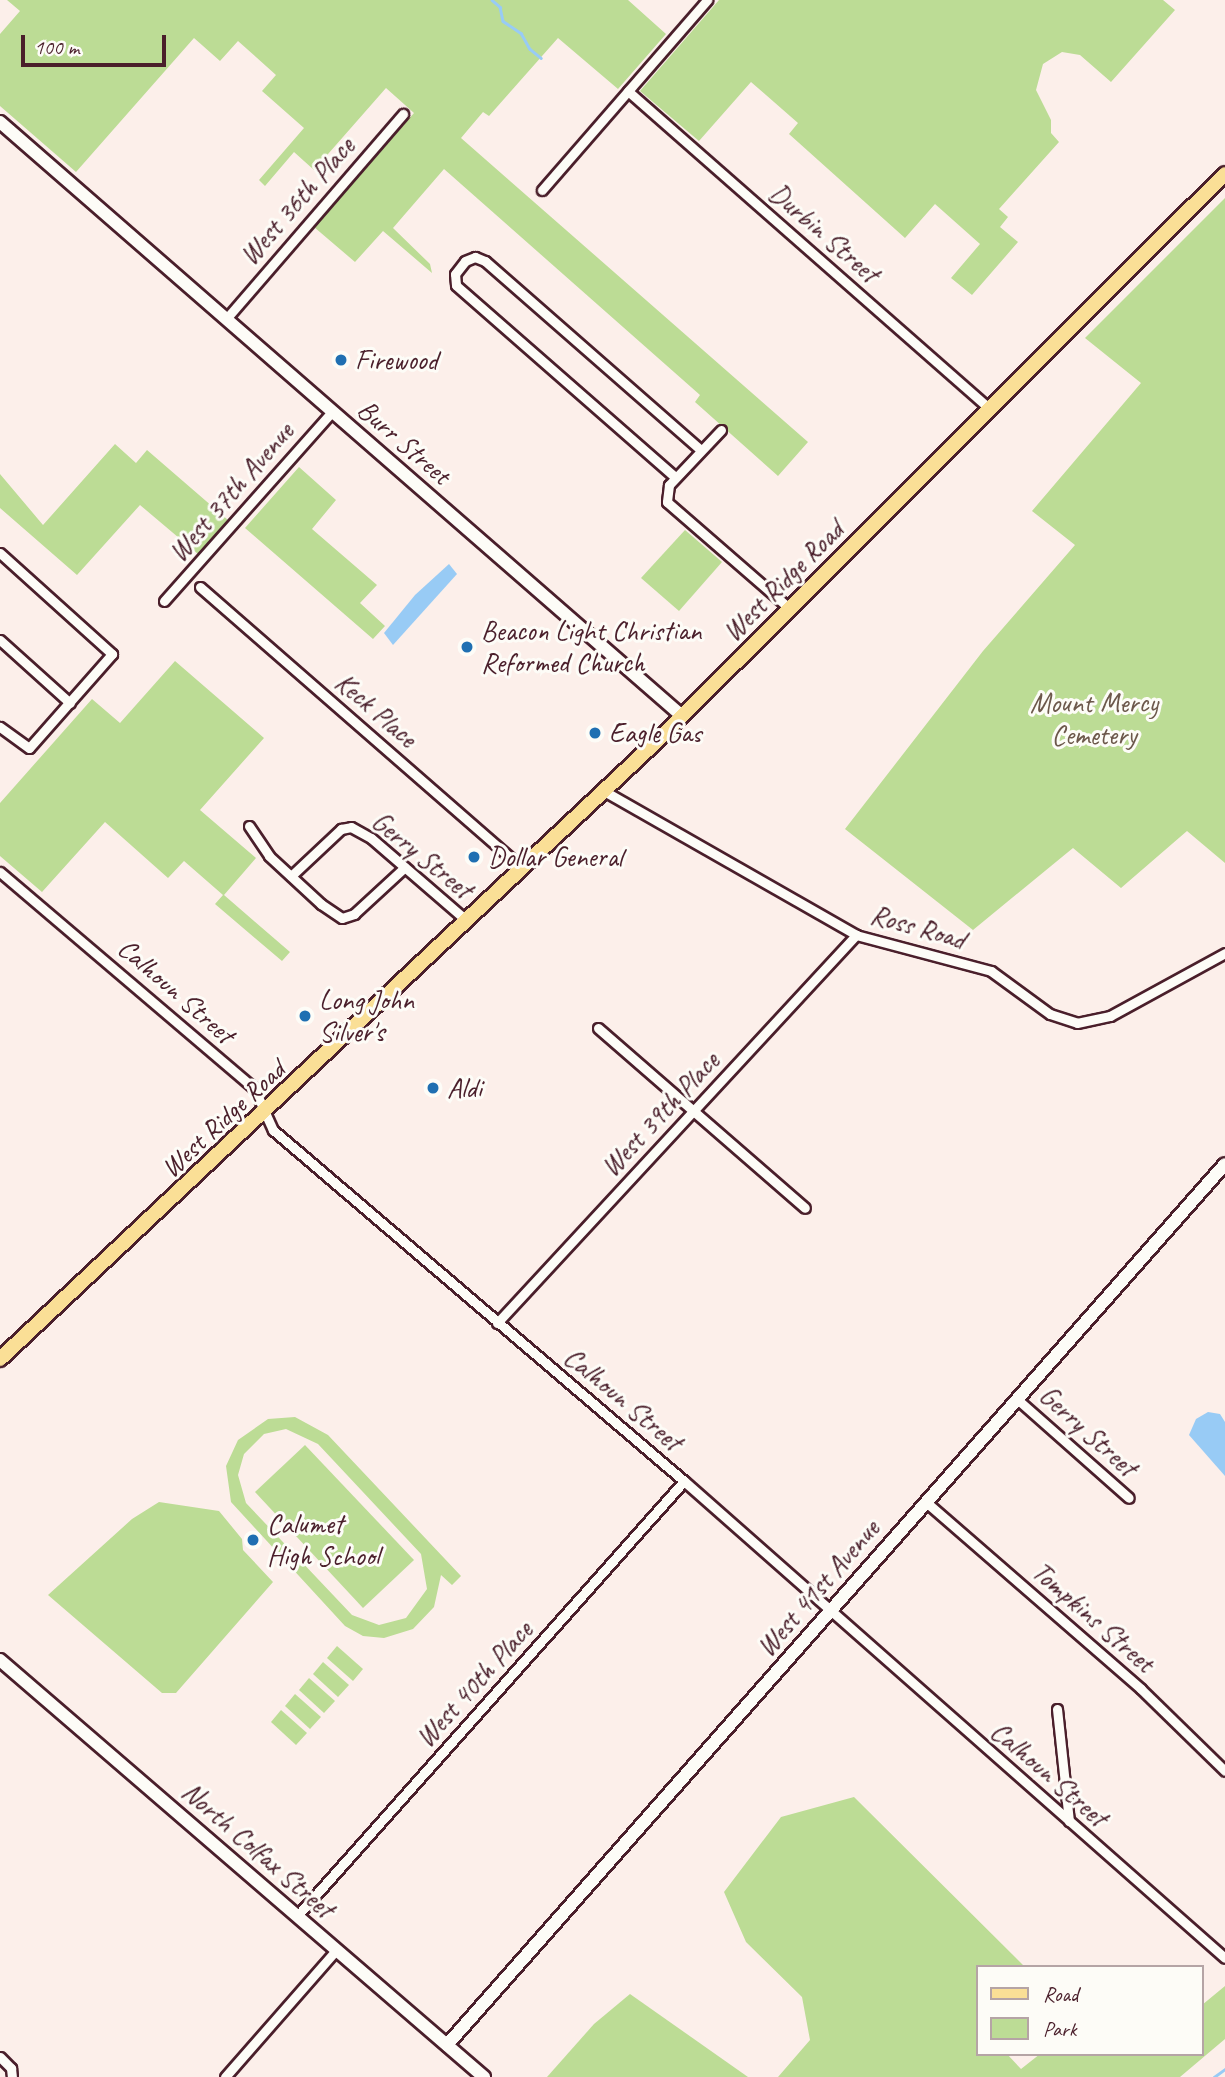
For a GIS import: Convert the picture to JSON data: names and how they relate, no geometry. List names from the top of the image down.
{
  "streets": {
    "main road": ["West Ridge Road"],
    "street": [
      "West 36th Place",
      "Durbin Street",
      "Burr Street",
      "West 37th Avenue",
      "Keck Place",
      "Gerry Street",
      "Ross Road",
      "Calhoun Street",
      "West 39th Place",
      "West 41st Avenue",
      "Tompkins Street",
      "West 40th Place",
      "North Colfax Street"
    ]
  },
  "crossings": [
    ["West 36th Place", "Burr Street"],
    ["Durbin Street", "West Ridge Road"],
    ["Burr Street", "West 37th Avenue"],
    ["Burr Street", "West Ridge Road"],
    ["West Ridge Road", "Keck Place"],
    ["West Ridge Road", "Gerry Street"],
    ["West Ridge Road", "Ross Road"],
    ["West Ridge Road", "Calhoun Street"],
    ["Gerry Street", "West 41st Avenue"],
    ["Ross Road", "West 39th Place"],
    ["Calhoun Street", "West 39th Place"],
    ["Calhoun Street", "West 41st Avenue"],
    ["Calhoun Street", "West 40th Place"],
    ["West 41st Avenue", "Tompkins Street"],
    ["West 41st Avenue", "North Colfax Street"],
    ["West 40th Place", "North Colfax Street"]
  ],
  "parks": ["Mount Mercy Cemetery"],
  "places": [
    "Firewood",
    "Beacon Light Christian Reformed Church",
    "Eagle Gas",
    "Dollar General",
    "Long John Silver's",
    "Aldi",
    "Calumet High School"
  ],
  "legend": ["Road", "Park"],
  "scale_bar": "100 m"
}
